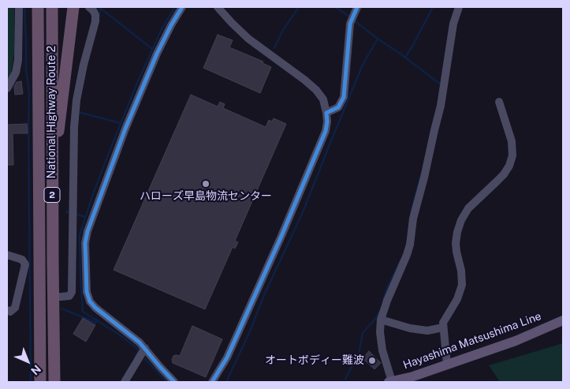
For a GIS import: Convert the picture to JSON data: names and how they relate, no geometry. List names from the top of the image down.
{
  "streets": {
    "highway": ["National Highway Route 2", "2"],
    "main road": ["Hayashima Matsushima Line"]
  },
  "places": ["ハローズ早島物流センター", "オートボディー難波"],
  "north": "bottom right"
}
